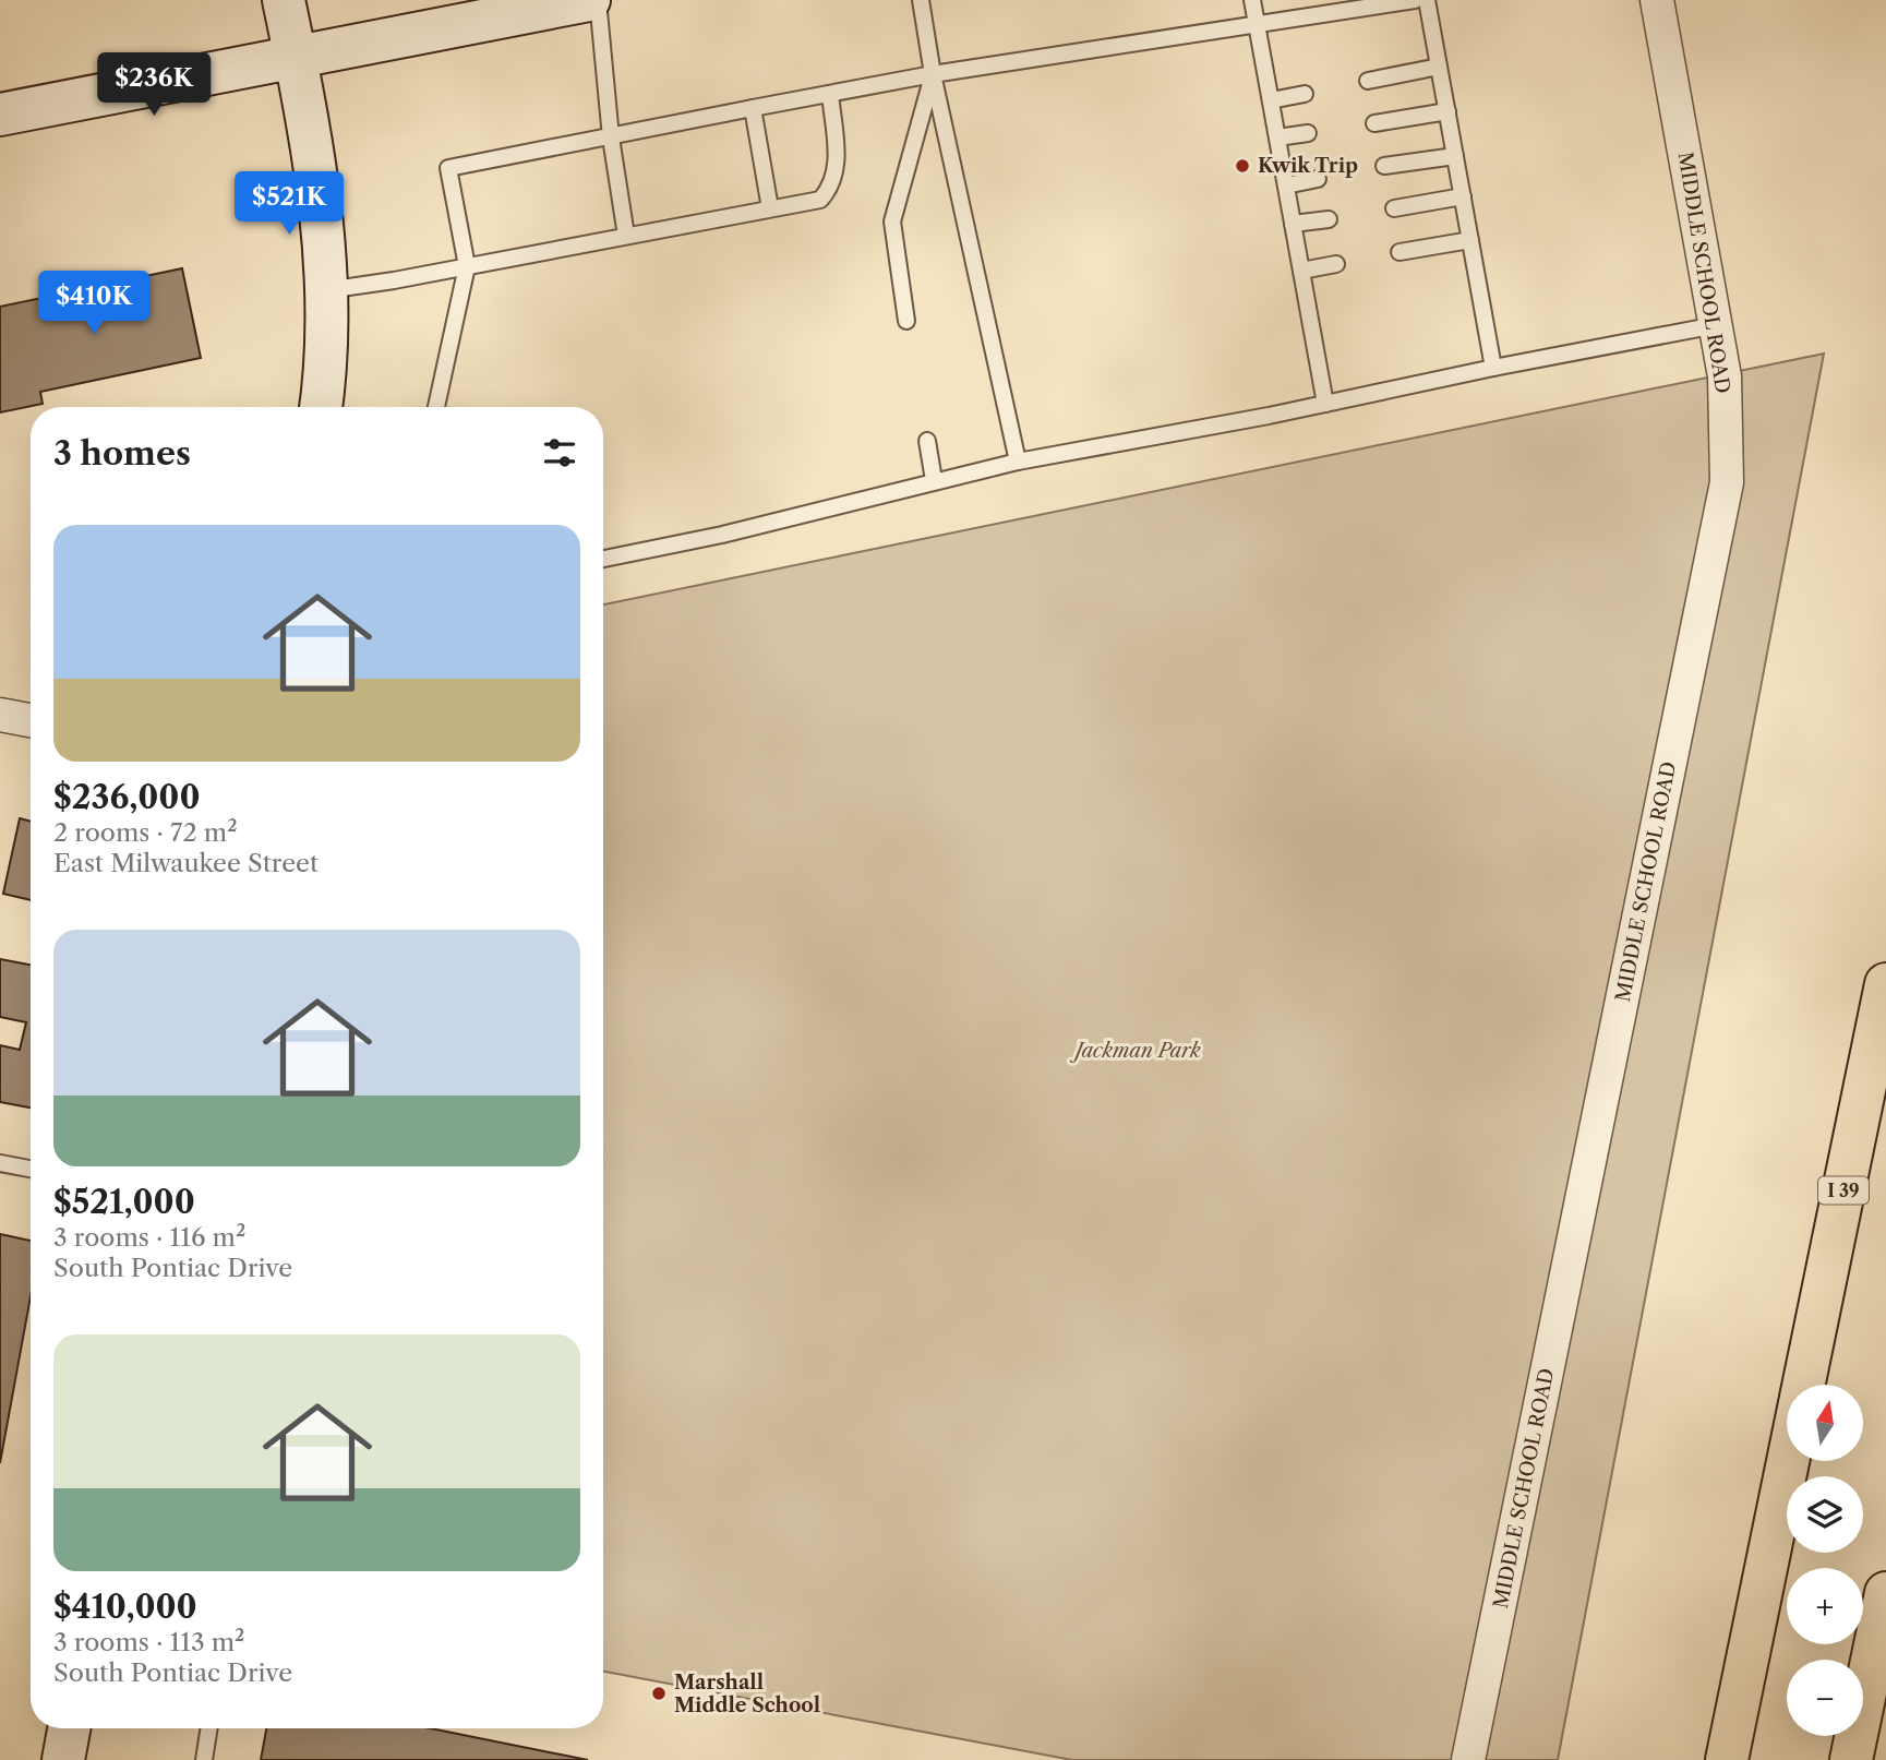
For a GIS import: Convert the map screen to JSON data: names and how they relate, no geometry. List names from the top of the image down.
{
  "streets": {
    "highway": ["I 39"],
    "street": ["MIDDLE SCHOOL ROAD"]
  },
  "parks": ["Jackman Park"],
  "places": ["Kwik Trip", "Marshall Middle School"],
  "north": "top",
  "page": {
    "price": ["$236K", "$521K", "$410K"],
    "heading": "3 homes",
    "list": [
      {
        "name": "$236,000",
        "note": "2 rooms · 72 m² · East Milwaukee Street"
      },
      {
        "name": "$521,000",
        "note": "3 rooms · 116 m² · South Pontiac Drive"
      },
      {
        "name": "$410,000",
        "note": "3 rooms · 113 m² · South Pontiac Drive"
      }
    ],
    "map_buttons": ["+", "−"]
  }
}
